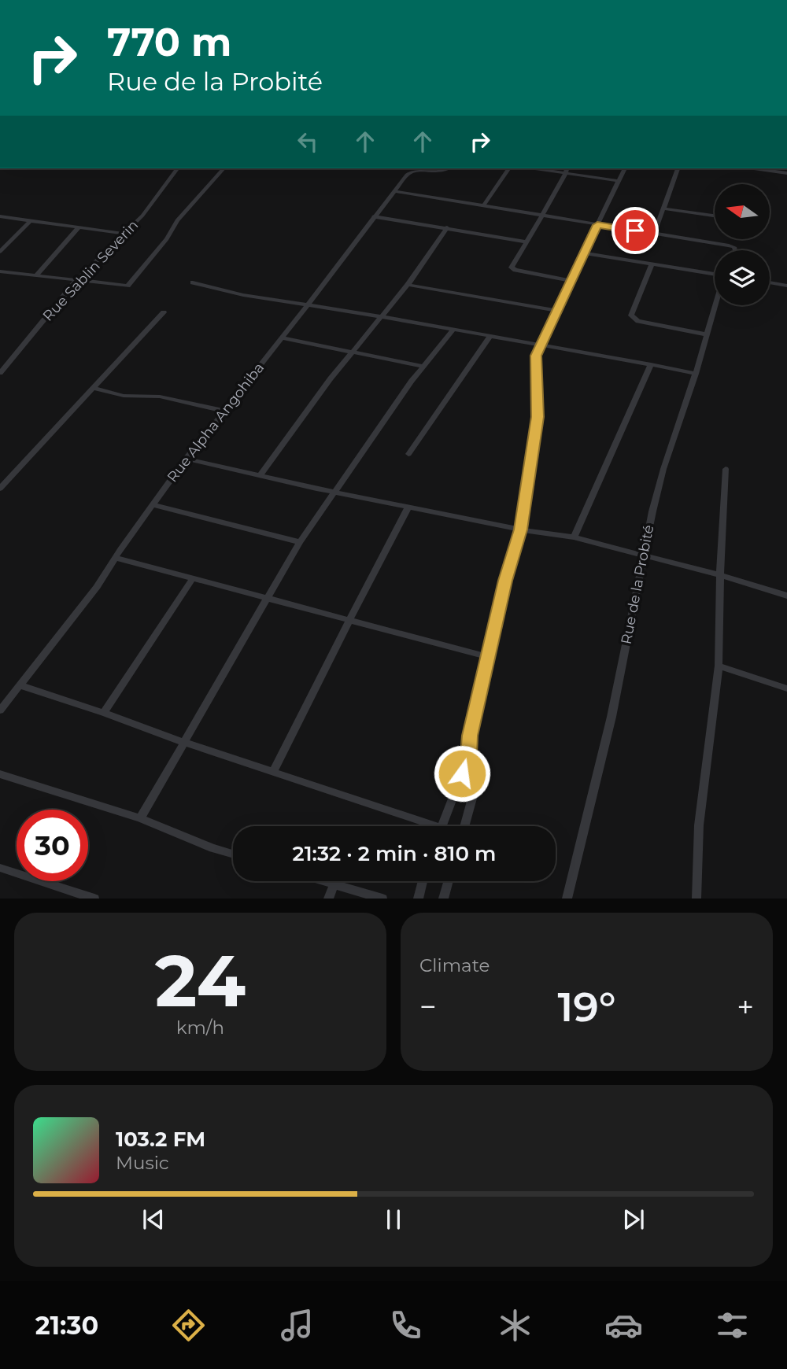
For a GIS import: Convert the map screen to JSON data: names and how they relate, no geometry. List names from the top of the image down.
{
  "streets": {
    "street": ["Rue Sablin Severin", "Rue Alpha Angohiba", "Rue de la Probité"]
  },
  "north": "left",
  "page": {
    "turn": ["770 m", "Rue de la Probité"],
    "limit": "30",
    "trip": "21:32 · 2 min · 810 m",
    "tile": [
      ["24", "km/h"],
      "Climate"
    ],
    "heat": ["−", "19°", "+"],
    "song": ["103.2 FM", "Music"],
    "tabs": "21:30"
  }
}
